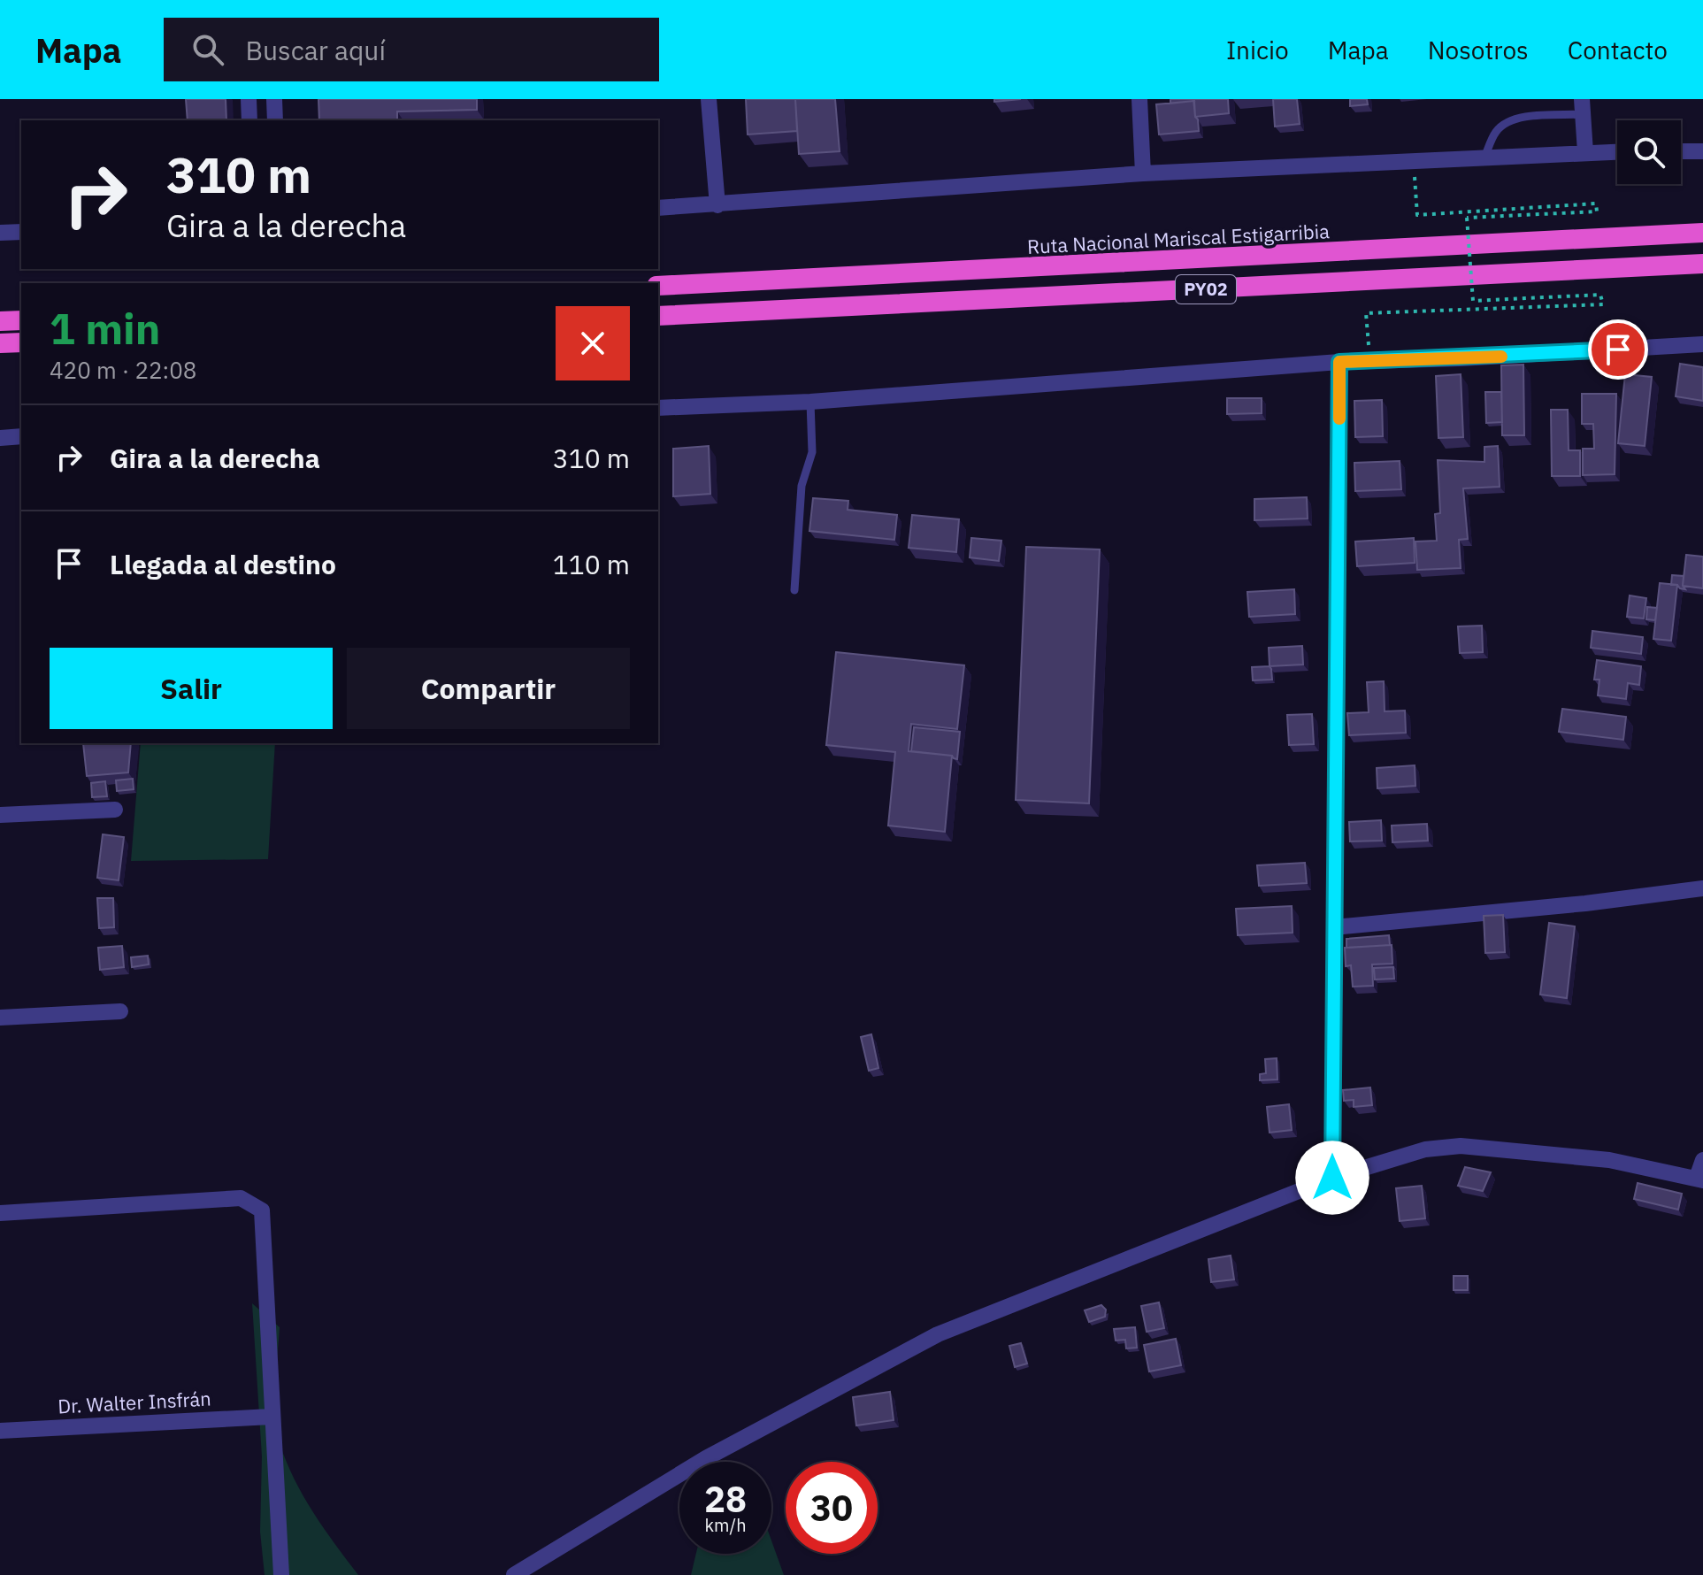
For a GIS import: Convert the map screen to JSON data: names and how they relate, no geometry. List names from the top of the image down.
{
  "streets": {
    "highway": ["Ruta Nacional Mariscal Estigarribia", "PY02"],
    "street": ["Dr. Walter Insfrán"]
  },
  "page": {
    "header": "Mapa",
    "search": "Buscar aquí",
    "nav": [
      "Inicio",
      "Mapa",
      "Nosotros",
      "Contacto"
    ],
    "turn": ["310 m", "Gira a la derecha"],
    "heading": ["1 min", "420 m · 22:08"],
    "list": [
      {
        "name": "Gira a la derecha",
        "value": "310 m"
      },
      {
        "name": "Llegada al destino",
        "value": "110 m"
      }
    ],
    "buttons": ["Salir", "Compartir"],
    "speed": "28 km/h",
    "limit": "30"
  }
}
